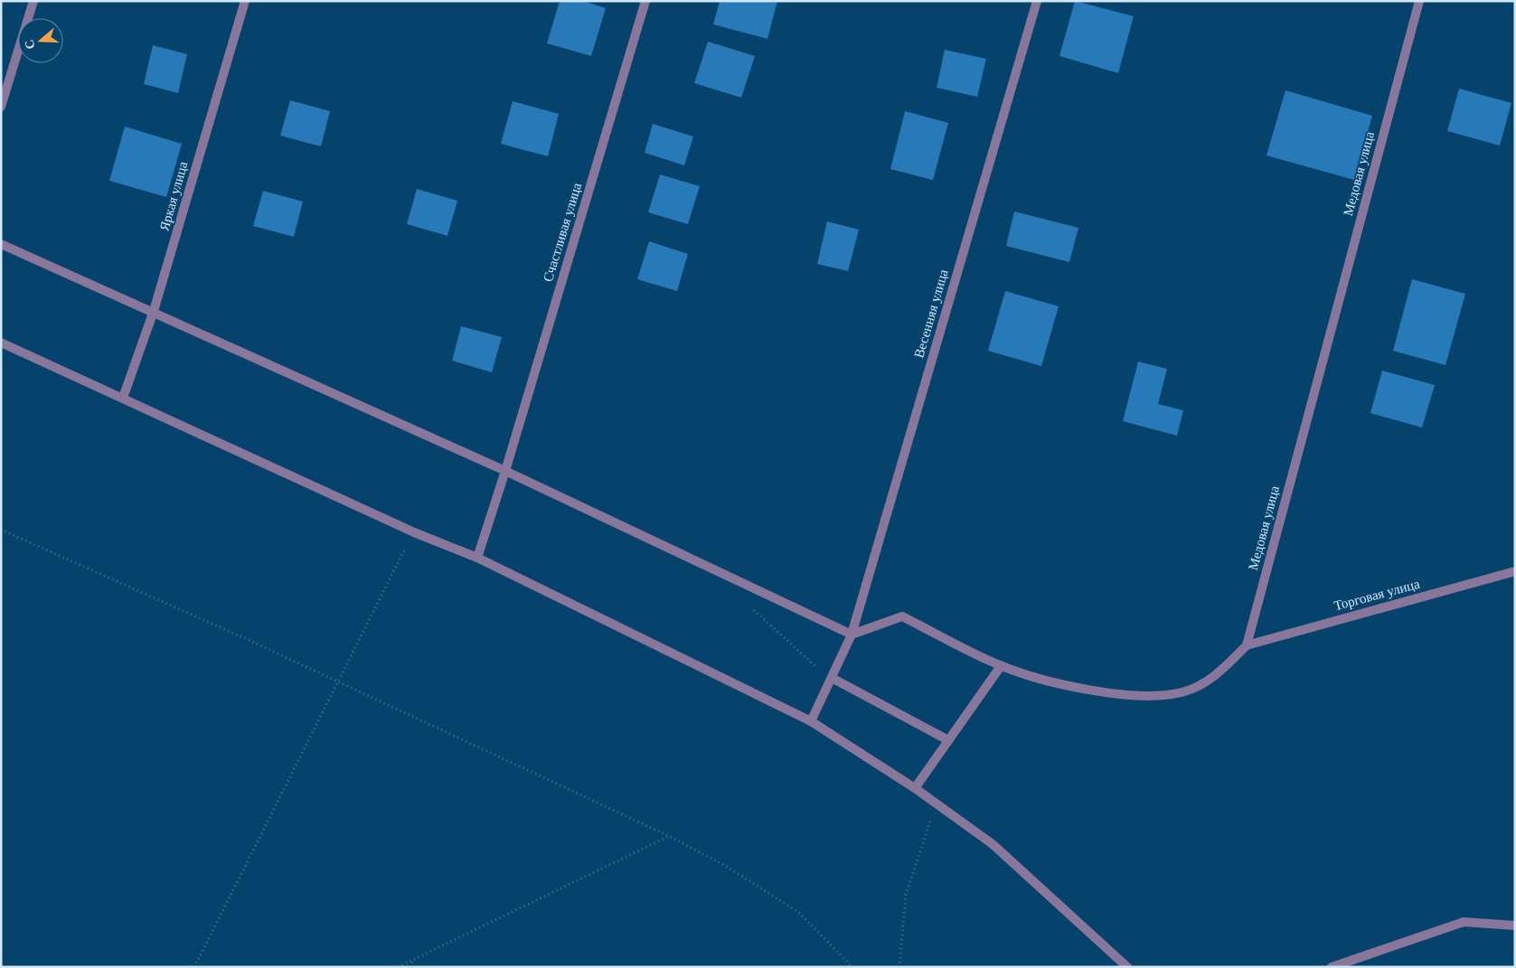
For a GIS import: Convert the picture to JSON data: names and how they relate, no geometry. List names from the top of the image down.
{
  "streets": {
    "street": [
      "Медовая улица",
      "Яркая улица",
      "Счастливая улица",
      "Весенняя улица",
      "Торговая улица"
    ]
  },
  "crossings": [
    ["Медовая улица", "Торговая улица"]
  ],
  "north": "left"
}
